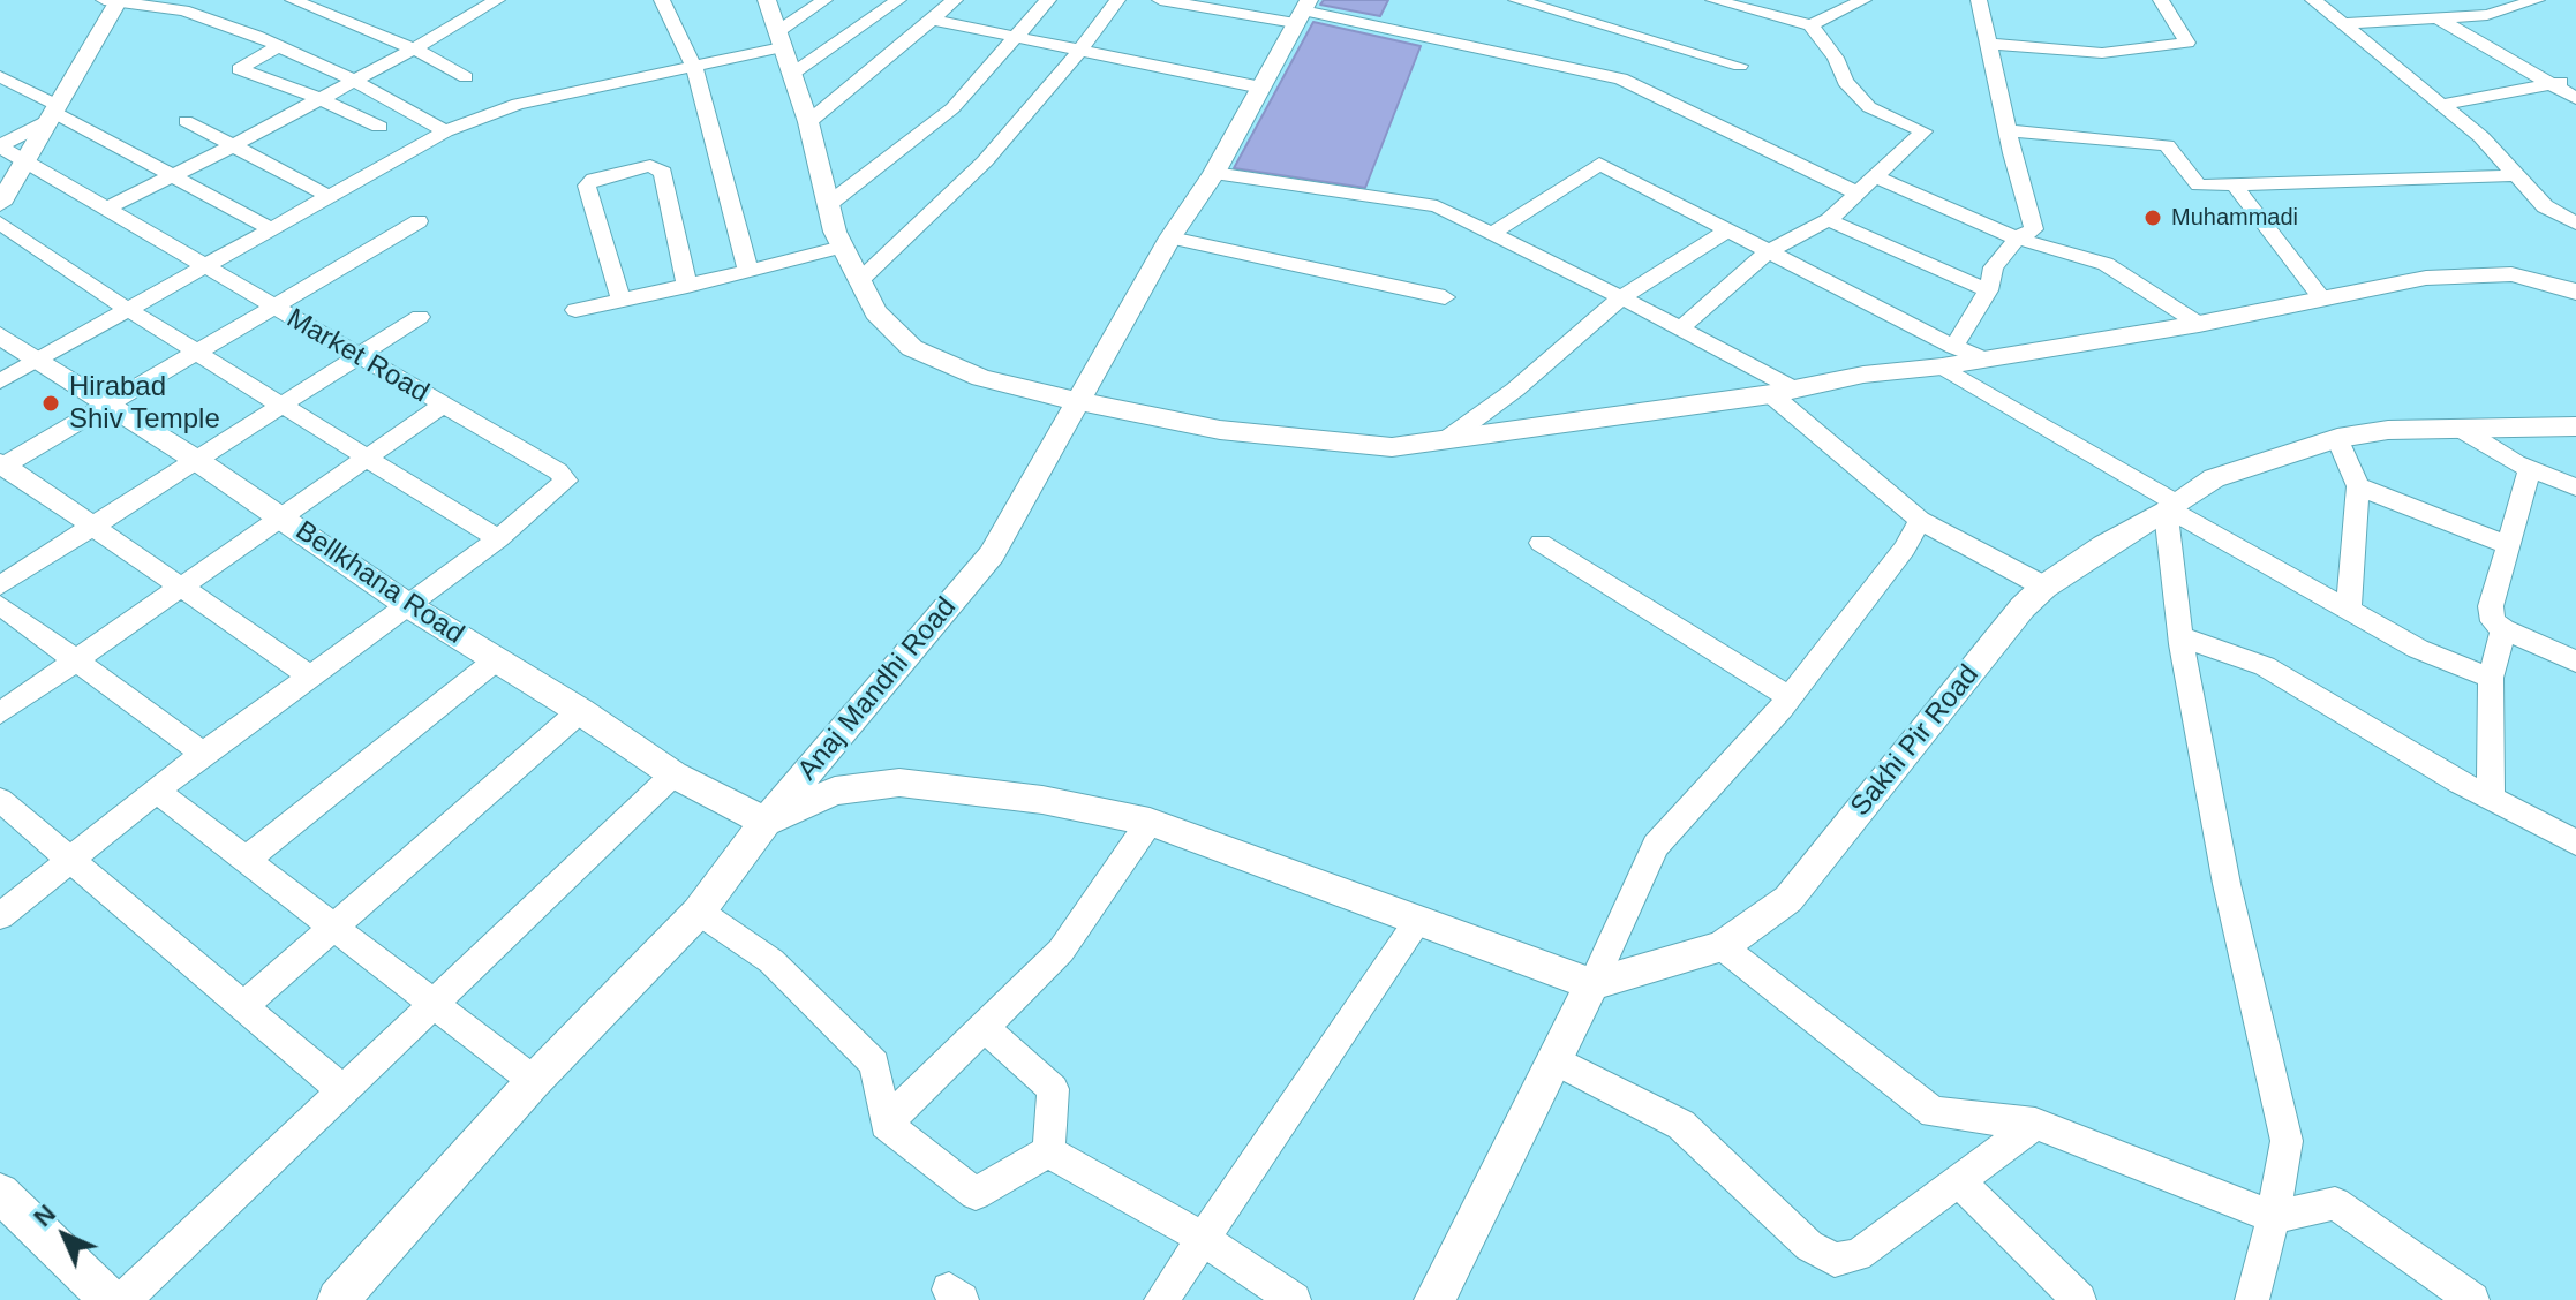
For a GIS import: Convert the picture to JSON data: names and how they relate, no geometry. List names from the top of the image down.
{
  "streets": {
    "street": [
      "Market Road",
      "Bellkhana Road",
      "Anaj Mandhi Road",
      "Sakhi Pir Road"
    ]
  },
  "crossings": [
    ["Market Road", "Bellkhana Road"],
    ["Bellkhana Road", "Anaj Mandhi Road"]
  ],
  "places": ["Muhammadi", "Hirabad Shiv Temple"],
  "north": "top left"
}
